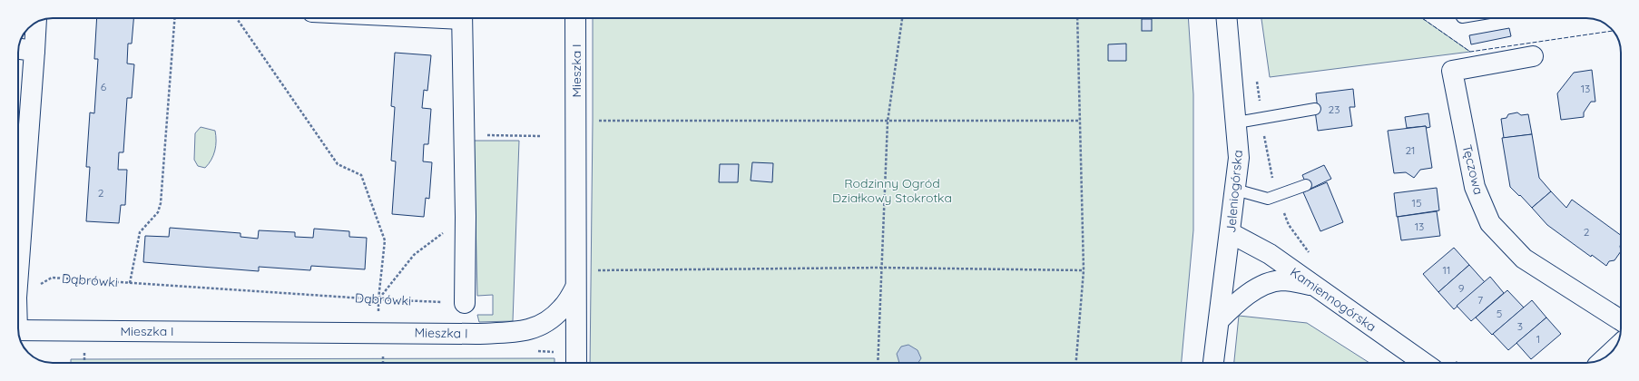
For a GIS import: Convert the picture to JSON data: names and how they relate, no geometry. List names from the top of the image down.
{
  "streets": {
    "street": [
      "Mieszka I",
      "Tęczowa",
      "Jeleniogórska",
      "Kamiennogórska"
    ],
    "path": ["Dąbrówki"]
  },
  "crossings": [
    ["Jeleniogórska", "Kamiennogórska"]
  ],
  "parks": ["Rodzinny Ogród Działkowy Stokrotka"],
  "house_numbers": [
    "6",
    "13",
    "23",
    "21",
    "2",
    "15",
    "13",
    "2",
    "11",
    "9",
    "7",
    "5",
    "3",
    "1"
  ]
}
